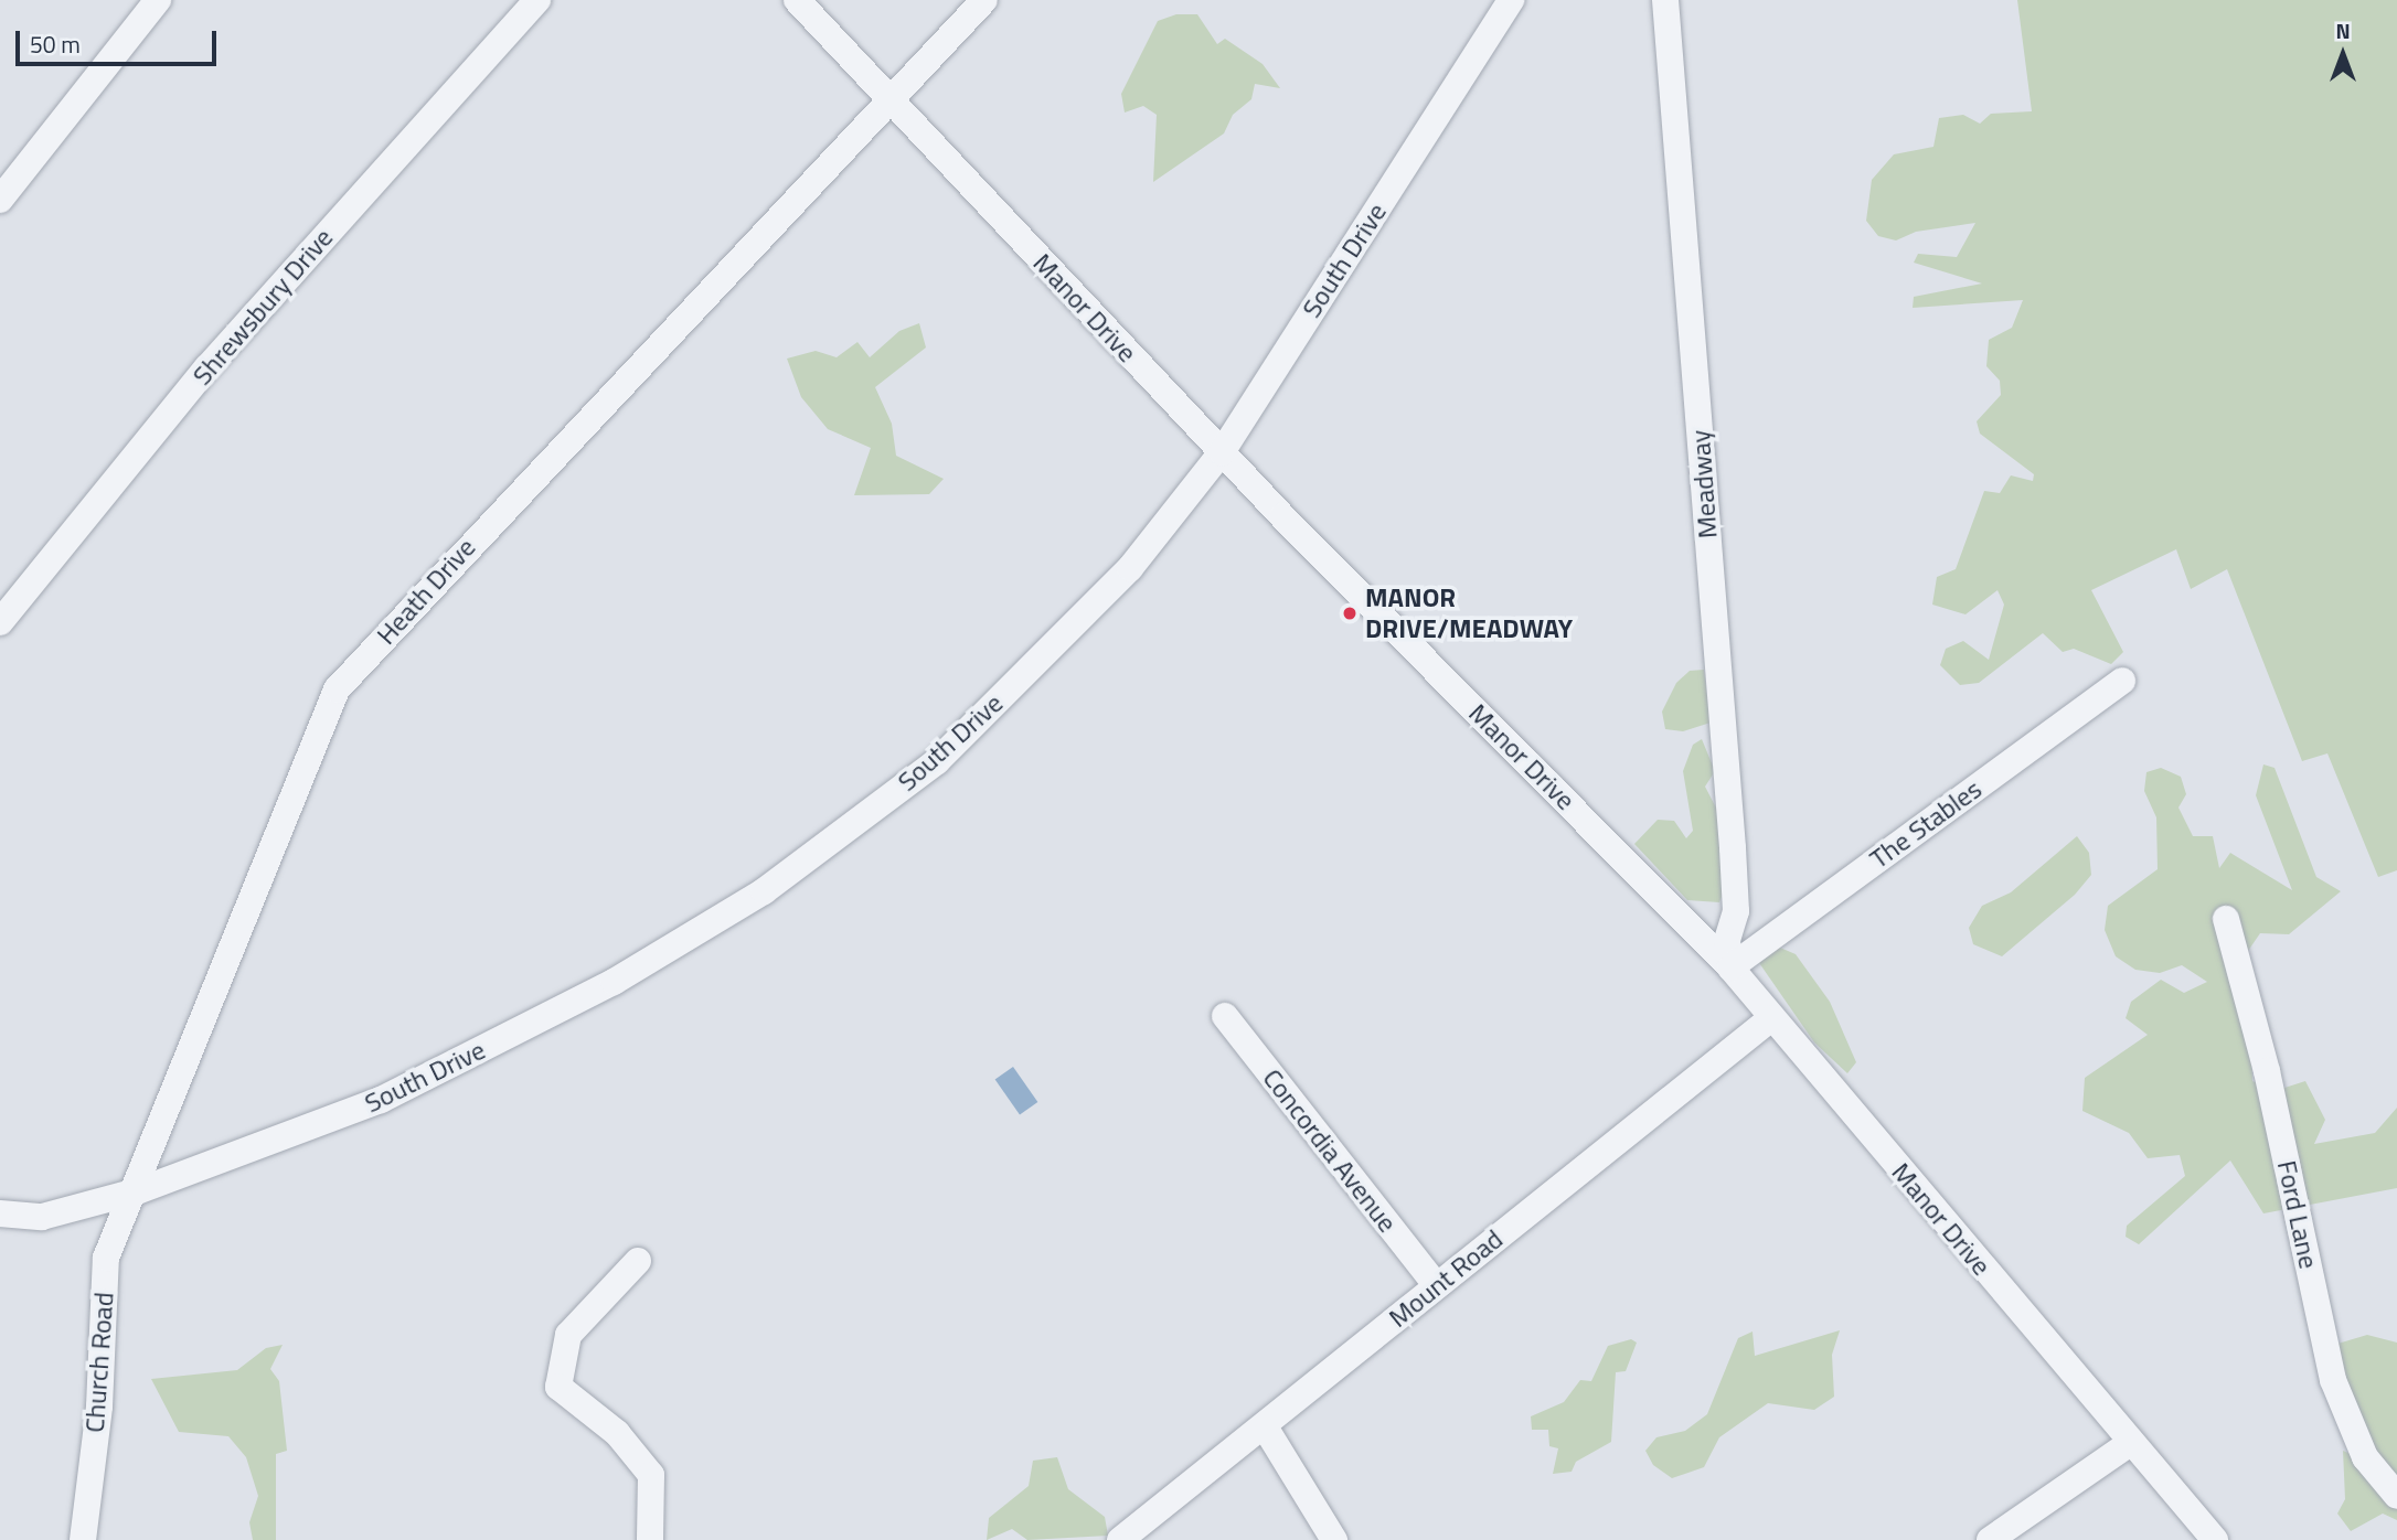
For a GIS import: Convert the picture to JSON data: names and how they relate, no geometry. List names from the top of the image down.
{
  "streets": {
    "street": [
      "South Drive",
      "Shrewsbury Drive",
      "Manor Drive",
      "Meadway",
      "Heath Drive",
      "The Stables",
      "Concordia Avenue",
      "Ford Lane",
      "Mount Road",
      "Church Road"
    ]
  },
  "crossings": [
    ["South Drive", "Manor Drive"],
    ["South Drive", "Heath Drive"],
    ["South Drive", "Church Road"],
    ["Manor Drive", "Meadway"],
    ["Manor Drive", "Heath Drive"],
    ["Manor Drive", "The Stables"],
    ["Manor Drive", "Mount Road"],
    ["Meadway", "The Stables"],
    ["Heath Drive", "Church Road"],
    ["Concordia Avenue", "Mount Road"]
  ],
  "places": ["MANOR DRIVE/MEADWAY"],
  "scale_bar": "50 m",
  "north": "top"
}
